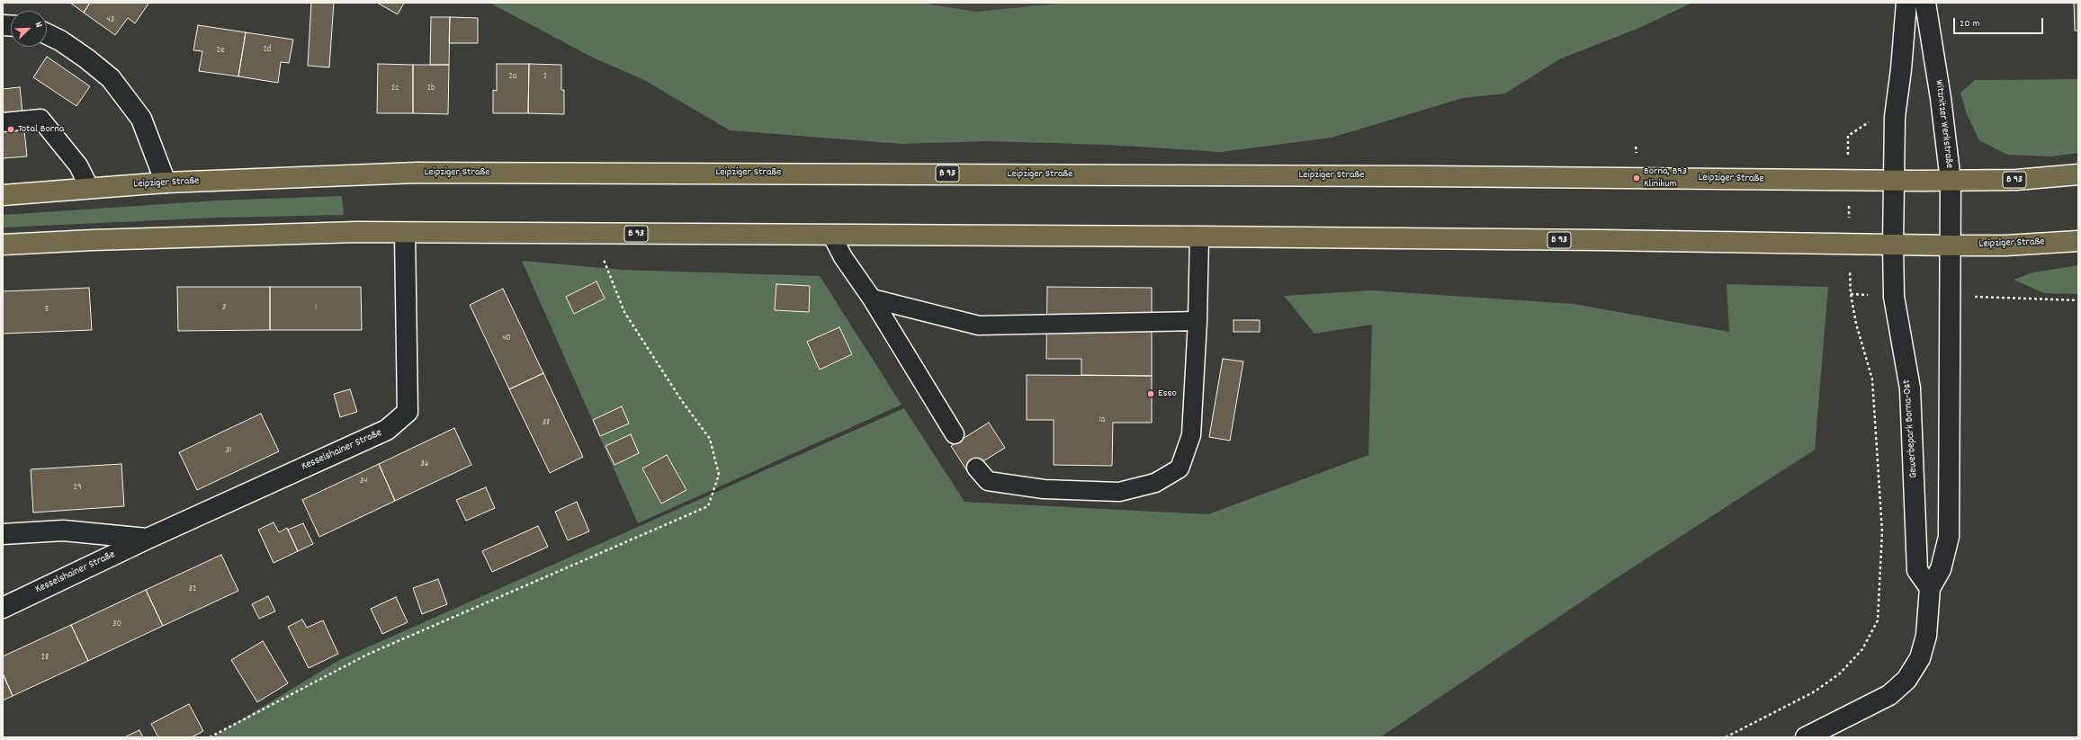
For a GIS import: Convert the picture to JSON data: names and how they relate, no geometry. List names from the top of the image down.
{
  "streets": {
    "main road": ["Leipziger Straße", "B 93"],
    "street": ["Witznitzer Werkstraße", "Gewerbepark Borna-Ost", "Kesselshainer Straße"]
  },
  "crossings": [
    ["Witznitzer Werkstraße", "Leipziger Straße"],
    ["Leipziger Straße", "Gewerbepark Borna-Ost"],
    ["Leipziger Straße", "Kesselshainer Straße"]
  ],
  "places": ["Total Borna", "Borna, B93 Klinikum", "Esso"],
  "house_numbers": [
    "43",
    "2d",
    "2e",
    "2a",
    "2",
    "2c",
    "2b",
    "3",
    "1",
    "5",
    "40",
    "1a",
    "38",
    "31",
    "36",
    "34",
    "29",
    "32",
    "30",
    "28"
  ],
  "scale_bar": "20 m",
  "north": "top right"
}
